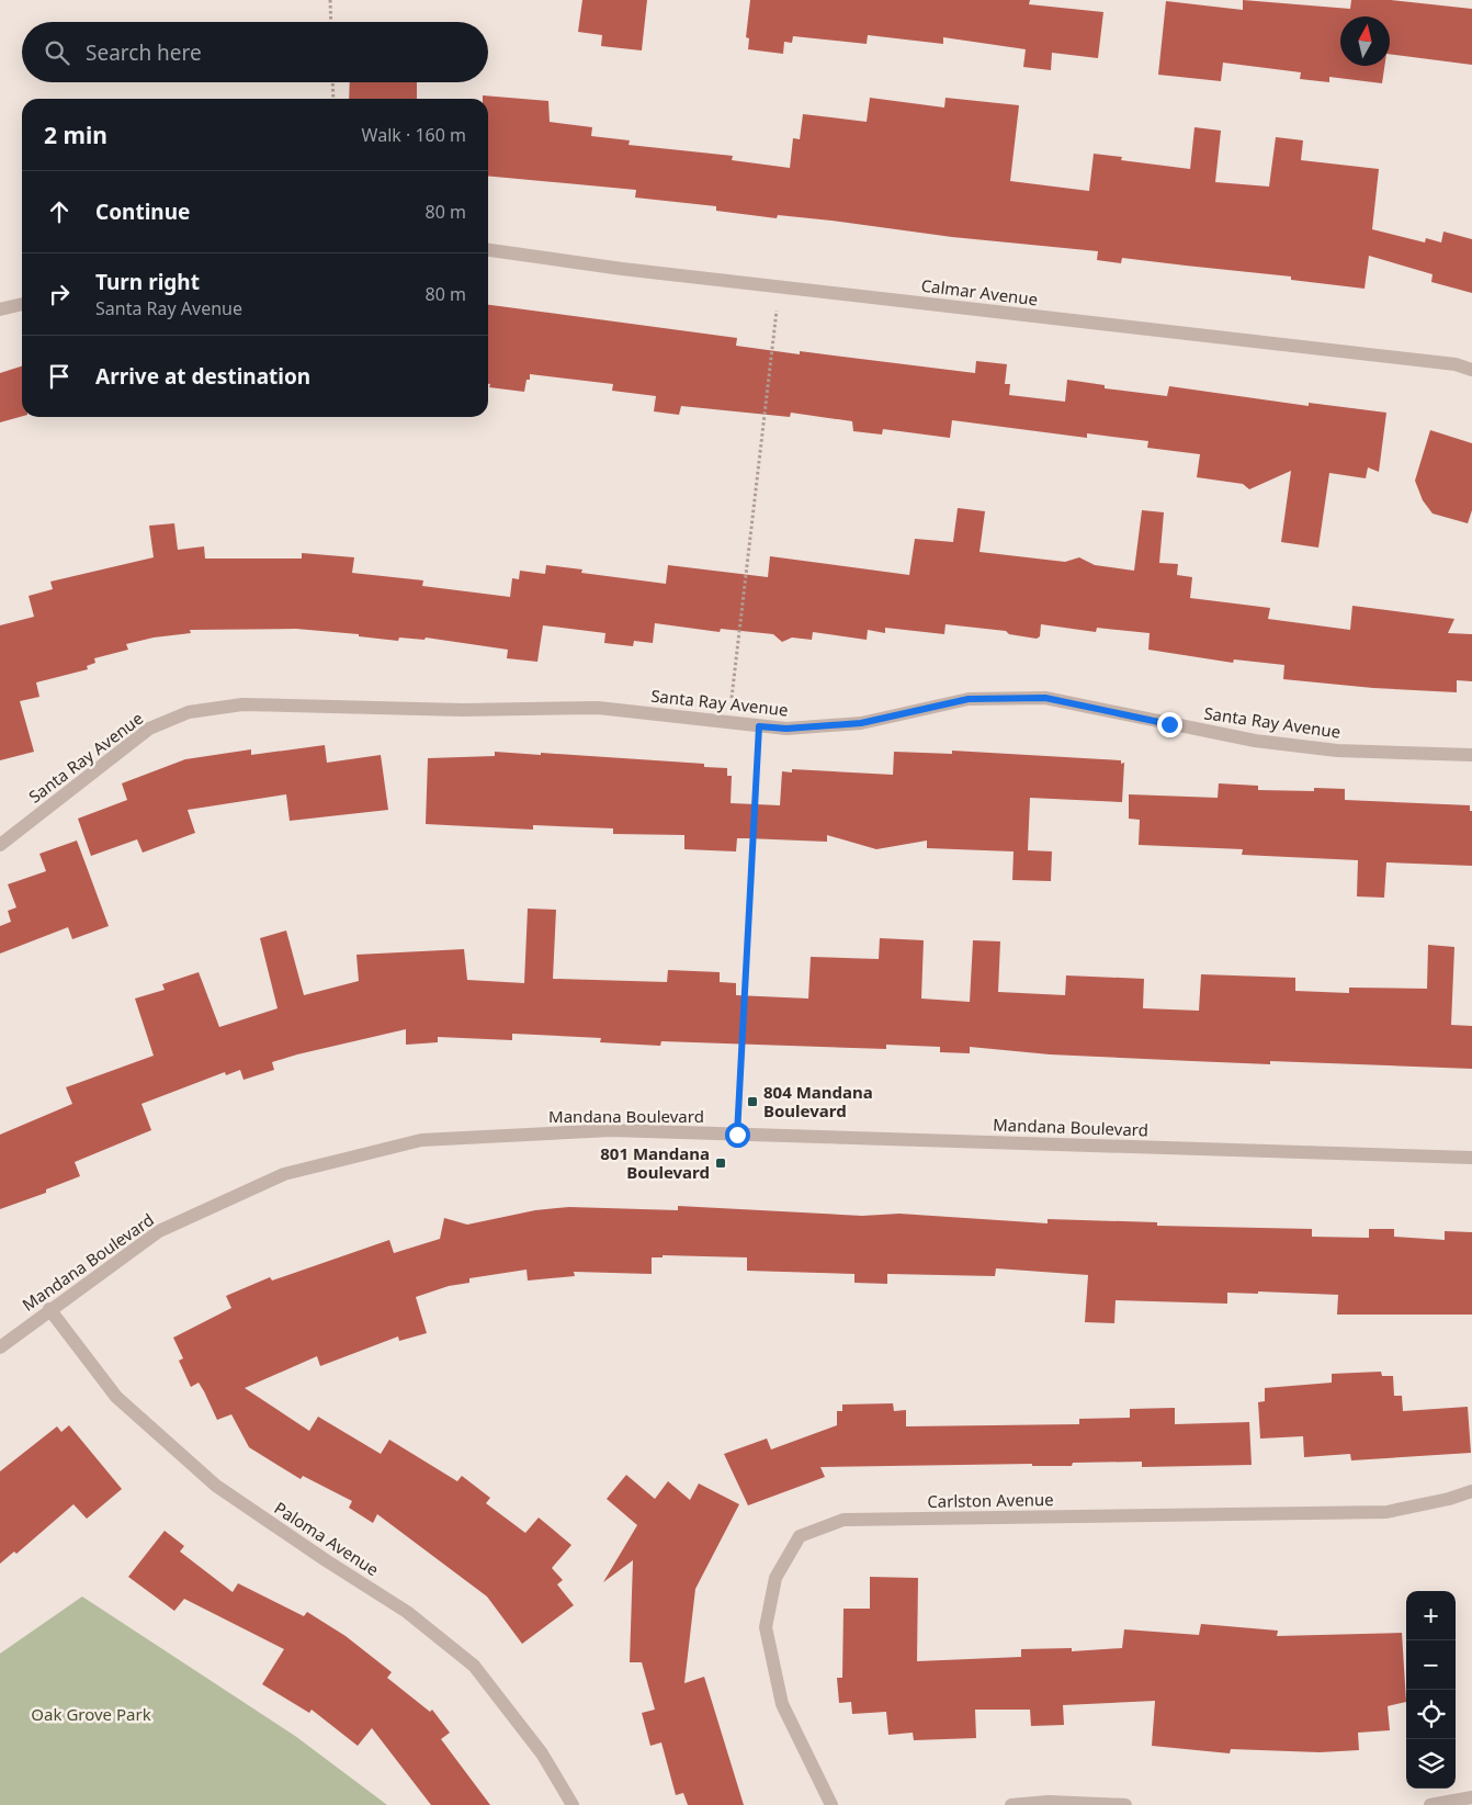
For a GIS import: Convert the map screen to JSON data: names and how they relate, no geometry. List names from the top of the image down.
{
  "streets": {
    "street": [
      "Calmar Avenue",
      "Santa Ray Avenue",
      "Mandana Boulevard",
      "Carlston Avenue",
      "Paloma Avenue"
    ]
  },
  "crossings": [
    ["Mandana Boulevard", "Paloma Avenue"]
  ],
  "parks": ["Oak Grove Park"],
  "places": {
    "transit": ["804 Mandana Boulevard", "801 Mandana Boulevard"]
  },
  "north": "top",
  "page": {
    "search": "Search here",
    "heading": ["2 min", "Walk · 160 m"],
    "list": [
      ["Continue", "80 m"],
      ["Turn right", "Santa Ray Avenue", "80 m"],
      "Arrive at destination"
    ],
    "map_buttons": ["+", "−"]
  }
}
